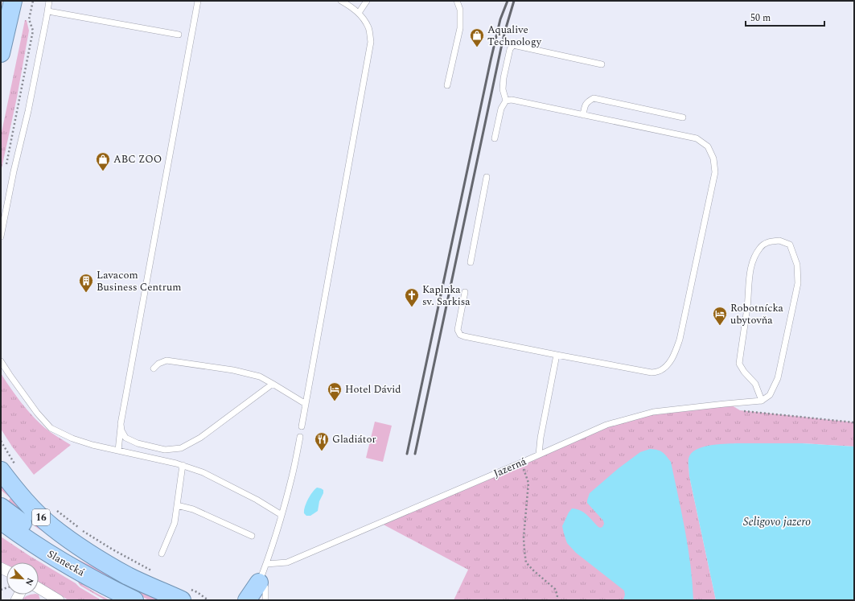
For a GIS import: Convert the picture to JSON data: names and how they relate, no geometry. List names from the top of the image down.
{
  "streets": {
    "highway": ["16", "Slanecká"],
    "lane": ["Jazerná"]
  },
  "crossings": [
    ["16", "Slanecká"]
  ],
  "water": ["Seligovo jazero"],
  "places": {
    "shop": ["Aqualive Technology", "ABC ZOO"],
    "building": ["Lavacom Business Centrum"],
    "church": ["Kaplnka sv. Sarkisa"],
    "hotel": ["Robotnícka ubytovňa", "Hotel Dávid"],
    "restaurant": ["Gladiátor"]
  },
  "scale_bar": "50 m",
  "north": "bottom right"
}
